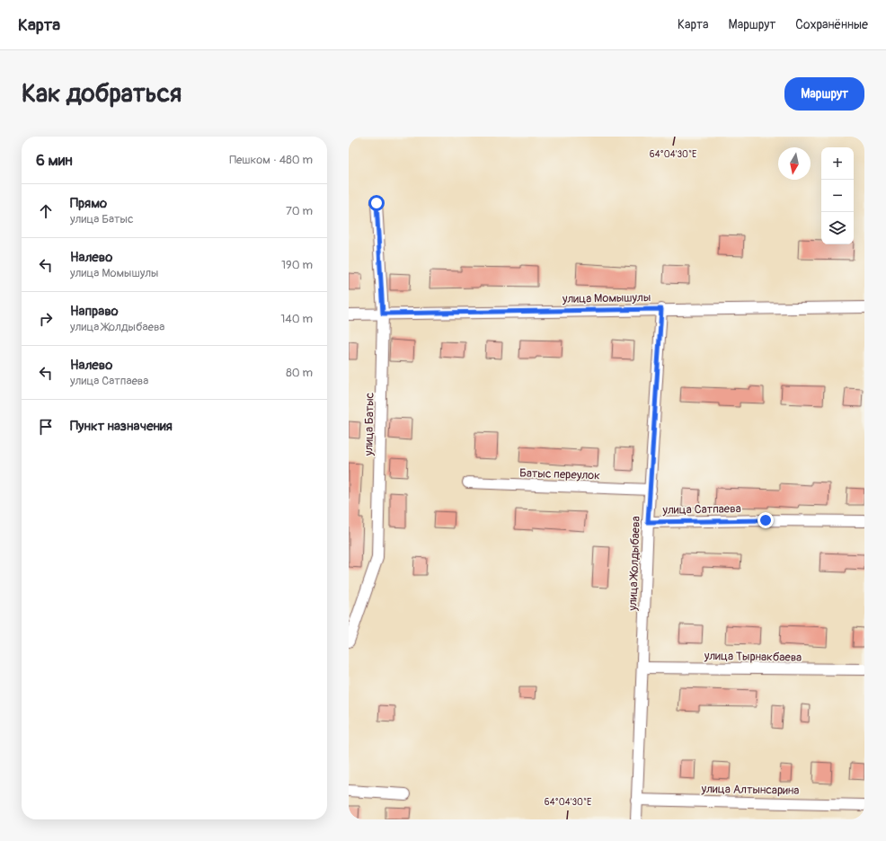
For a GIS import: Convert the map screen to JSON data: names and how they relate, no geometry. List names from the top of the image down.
{
  "streets": {
    "street": [
      "улица Момышулы",
      "улица Батыс",
      "Батыс переулок",
      "улица Сатпаева",
      "улица Жолдыбаева",
      "улица Тырнакбаева",
      "улица Алтынсарина"
    ]
  },
  "crossings": [
    ["улица Момышулы", "улица Батыс"],
    ["улица Момышулы", "улица Жолдыбаева"],
    ["Батыс переулок", "улица Жолдыбаева"],
    ["улица Сатпаева", "улица Жолдыбаева"],
    ["улица Жолдыбаева", "улица Тырнакбаева"],
    ["улица Жолдыбаева", "улица Алтынсарина"]
  ],
  "north": "bottom",
  "page": {
    "header": "Карта",
    "nav": ["Карта", "Маршрут", "Сохранённые"],
    "buttons": "Маршрут",
    "title": "Как добраться",
    "heading": ["6 мин", "Пешком · 480 m"],
    "map_buttons": ["+", "−"],
    "list": [
      ["Прямо", "улица Батыс", "70 m"],
      ["Налево", "улица Момышулы", "190 m"],
      ["Направо", "улица Жолдыбаева", "140 m"],
      ["Налево", "улица Сатпаева", "80 m"],
      "Пункт назначения"
    ]
  },
  "coordinates": ["64°04'30\"E"]
}
